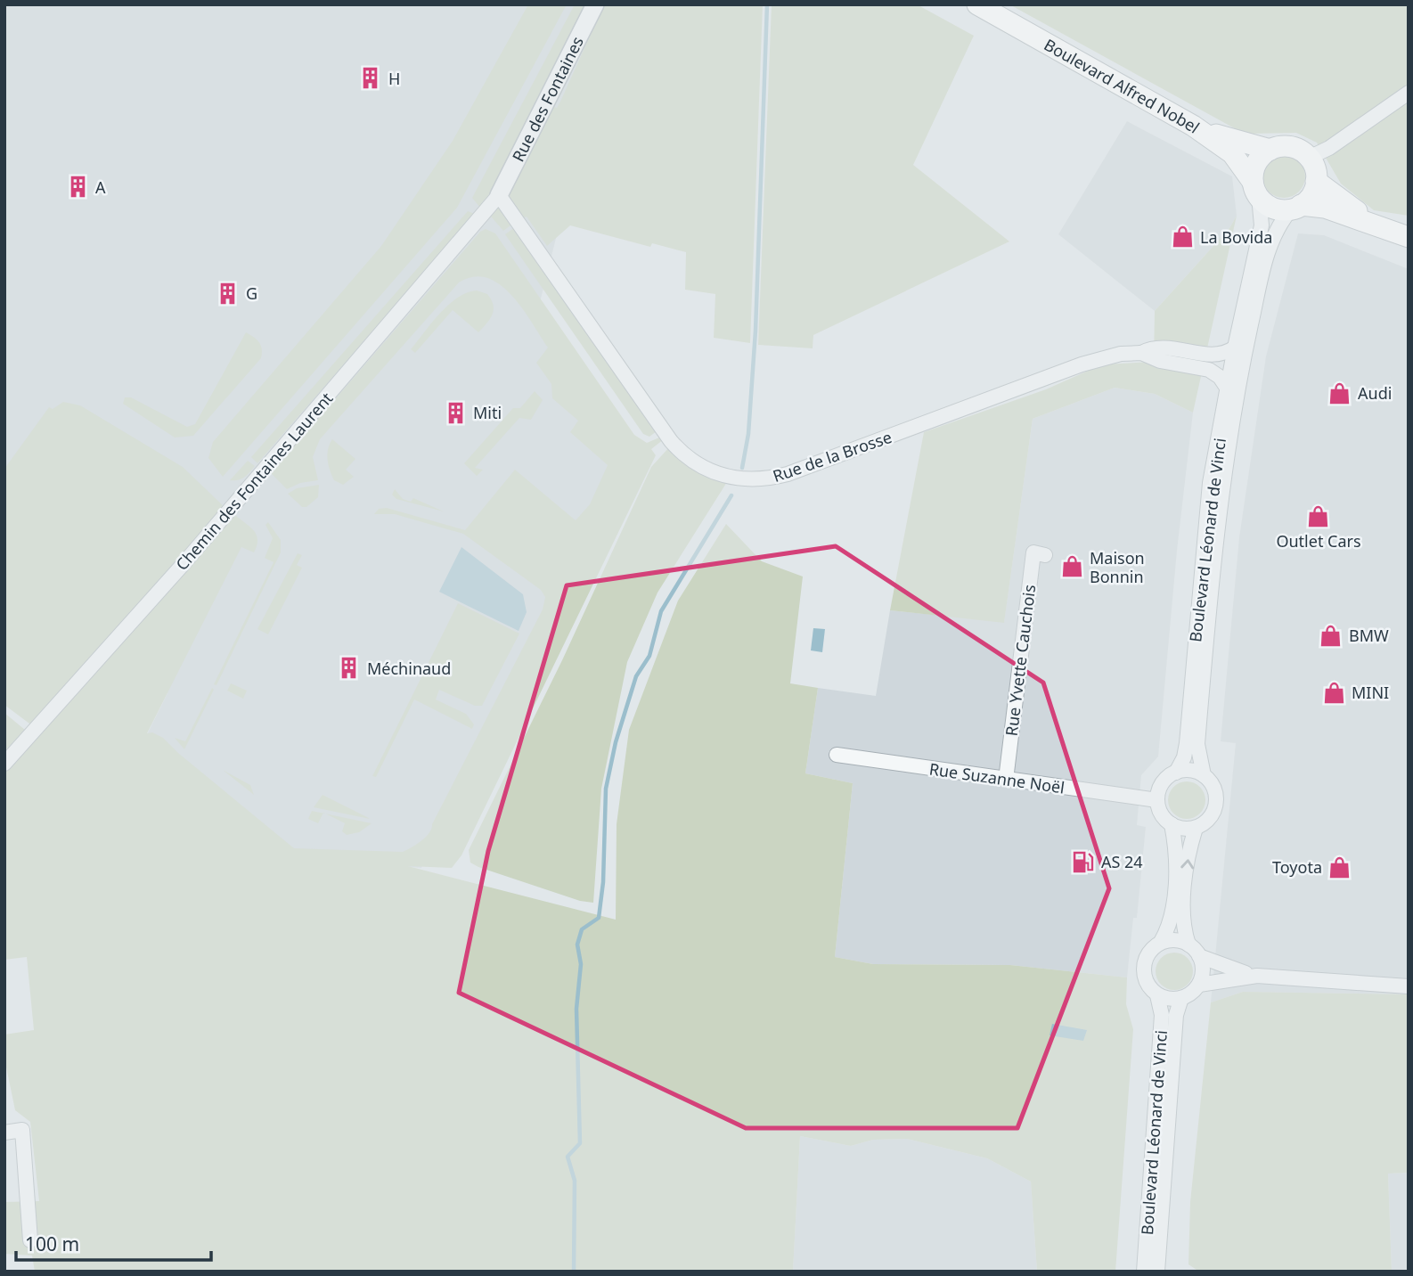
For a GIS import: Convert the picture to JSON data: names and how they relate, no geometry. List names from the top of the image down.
{
  "streets": {
    "main road": ["Boulevard Alfred Nobel"],
    "street": [
      "Rue des Fontaines",
      "Rue de la Brosse",
      "Chemin des Fontaines Laurent",
      "Boulevard Léonard de Vinci",
      "Rue Yvette Cauchois",
      "Rue Suzanne Noël"
    ]
  },
  "crossings": [
    ["Boulevard Alfred Nobel", "Boulevard Léonard de Vinci"],
    ["Rue des Fontaines", "Rue de la Brosse"],
    ["Rue des Fontaines", "Chemin des Fontaines Laurent"],
    ["Rue de la Brosse", "Chemin des Fontaines Laurent"],
    ["Rue de la Brosse", "Boulevard Léonard de Vinci"],
    ["Boulevard Léonard de Vinci", "Rue Suzanne Noël"],
    ["Rue Yvette Cauchois", "Rue Suzanne Noël"]
  ],
  "places": {
    "building": [
      "H",
      "A",
      "G",
      "Miti",
      "Méchinaud"
    ],
    "shop": [
      "La Bovida",
      "Audi",
      "Outlet Cars",
      "Maison Bonnin",
      "BMW",
      "MINI",
      "Toyota"
    ],
    "fuel station": ["AS 24"]
  },
  "scale_bar": "100 m"
}
